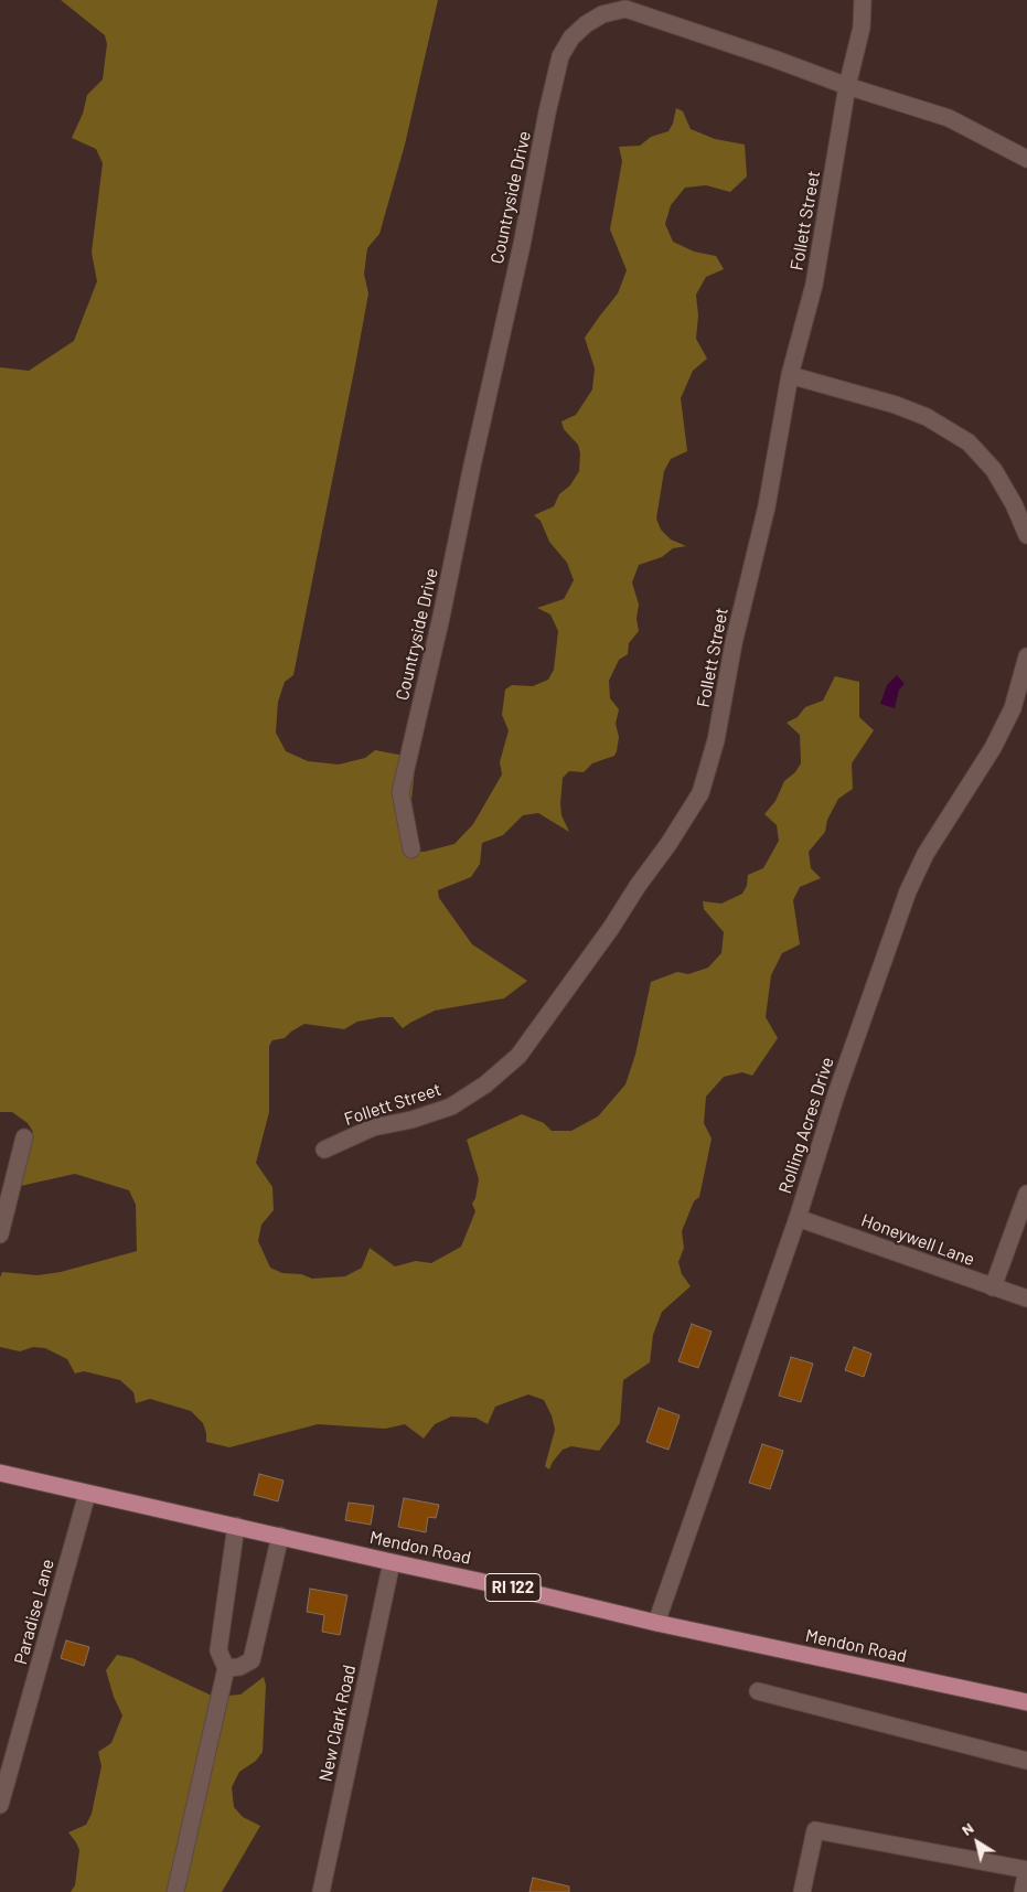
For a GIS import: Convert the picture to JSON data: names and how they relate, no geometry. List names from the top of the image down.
{
  "streets": {
    "main road": ["Mendon Road", "RI 122"],
    "street": [
      "Countryside Drive",
      "Follett Street",
      "Rolling Acres Drive",
      "Honeywell Lane",
      "Paradise Lane",
      "New Clark Road"
    ]
  },
  "crossings": [
    ["Countryside Drive", "Follett Street"],
    ["Rolling Acres Drive", "Honeywell Lane"],
    ["Rolling Acres Drive", "Mendon Road"],
    ["Mendon Road", "Paradise Lane"],
    ["Mendon Road", "New Clark Road"]
  ],
  "north": "top left"
}
